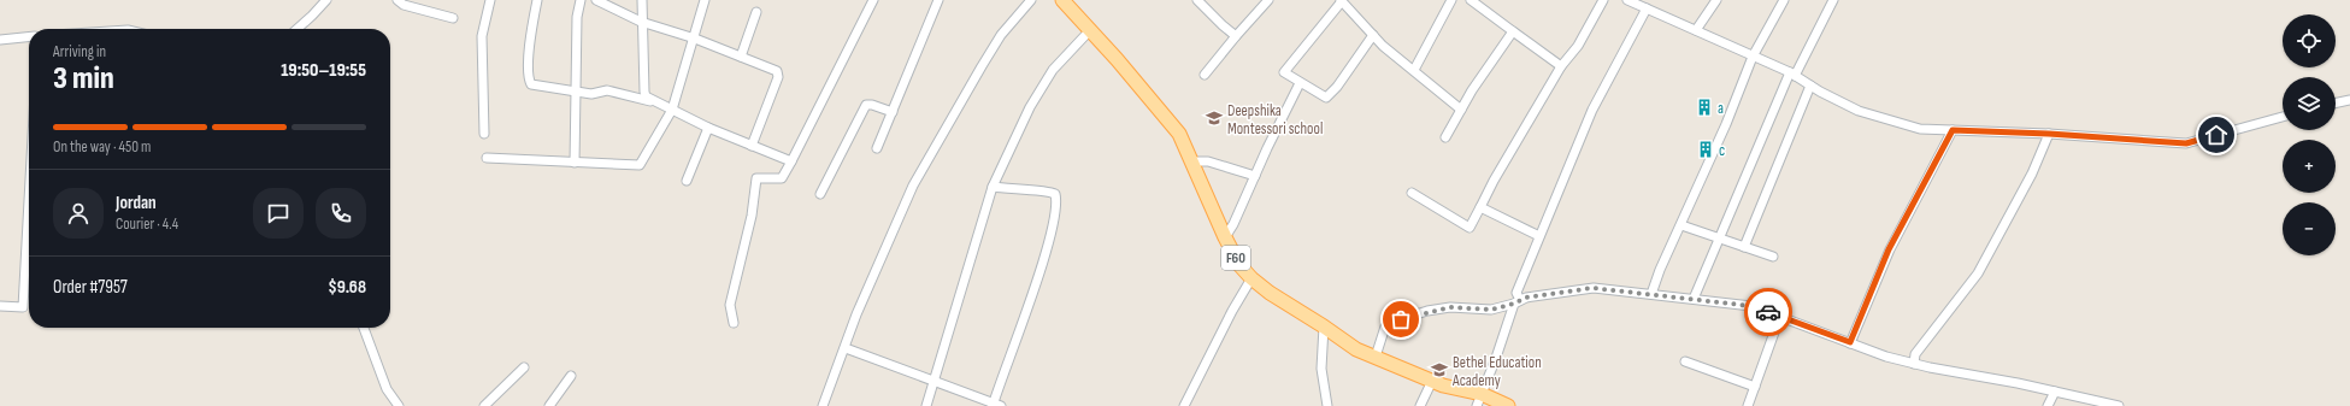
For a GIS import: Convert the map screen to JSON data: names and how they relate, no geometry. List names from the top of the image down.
{
  "streets": {
    "main road": ["F60"]
  },
  "places": {
    "building": ["a", "c"],
    "school or university": ["Deepshika Montessori school", "Bethel Education Academy"]
  },
  "page": {
    "map_buttons": ["+", "−"],
    "heading": ["3 min", "Arriving in", "19:50–19:55"],
    "panel": [
      "Jordan",
      "Courier · 4.4",
      "Order #7957",
      "$9.68"
    ],
    "bar": "On the way · 450 m"
  }
}
